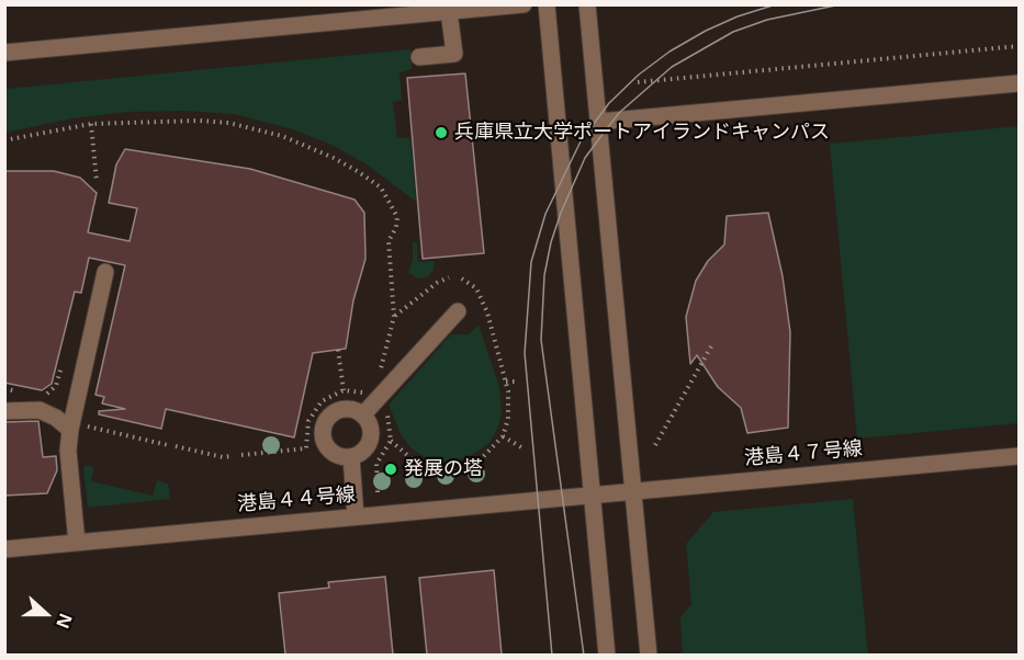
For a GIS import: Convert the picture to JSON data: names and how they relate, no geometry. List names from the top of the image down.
{
  "streets": {
    "street": ["港島４７号線", "港島４４号線"]
  },
  "crossings": [
    ["港島４７号線", "港島４４号線"]
  ],
  "places": ["兵庫県立大学ポートアイランドキャンパス", "発展の塔"],
  "north": "right"
}
